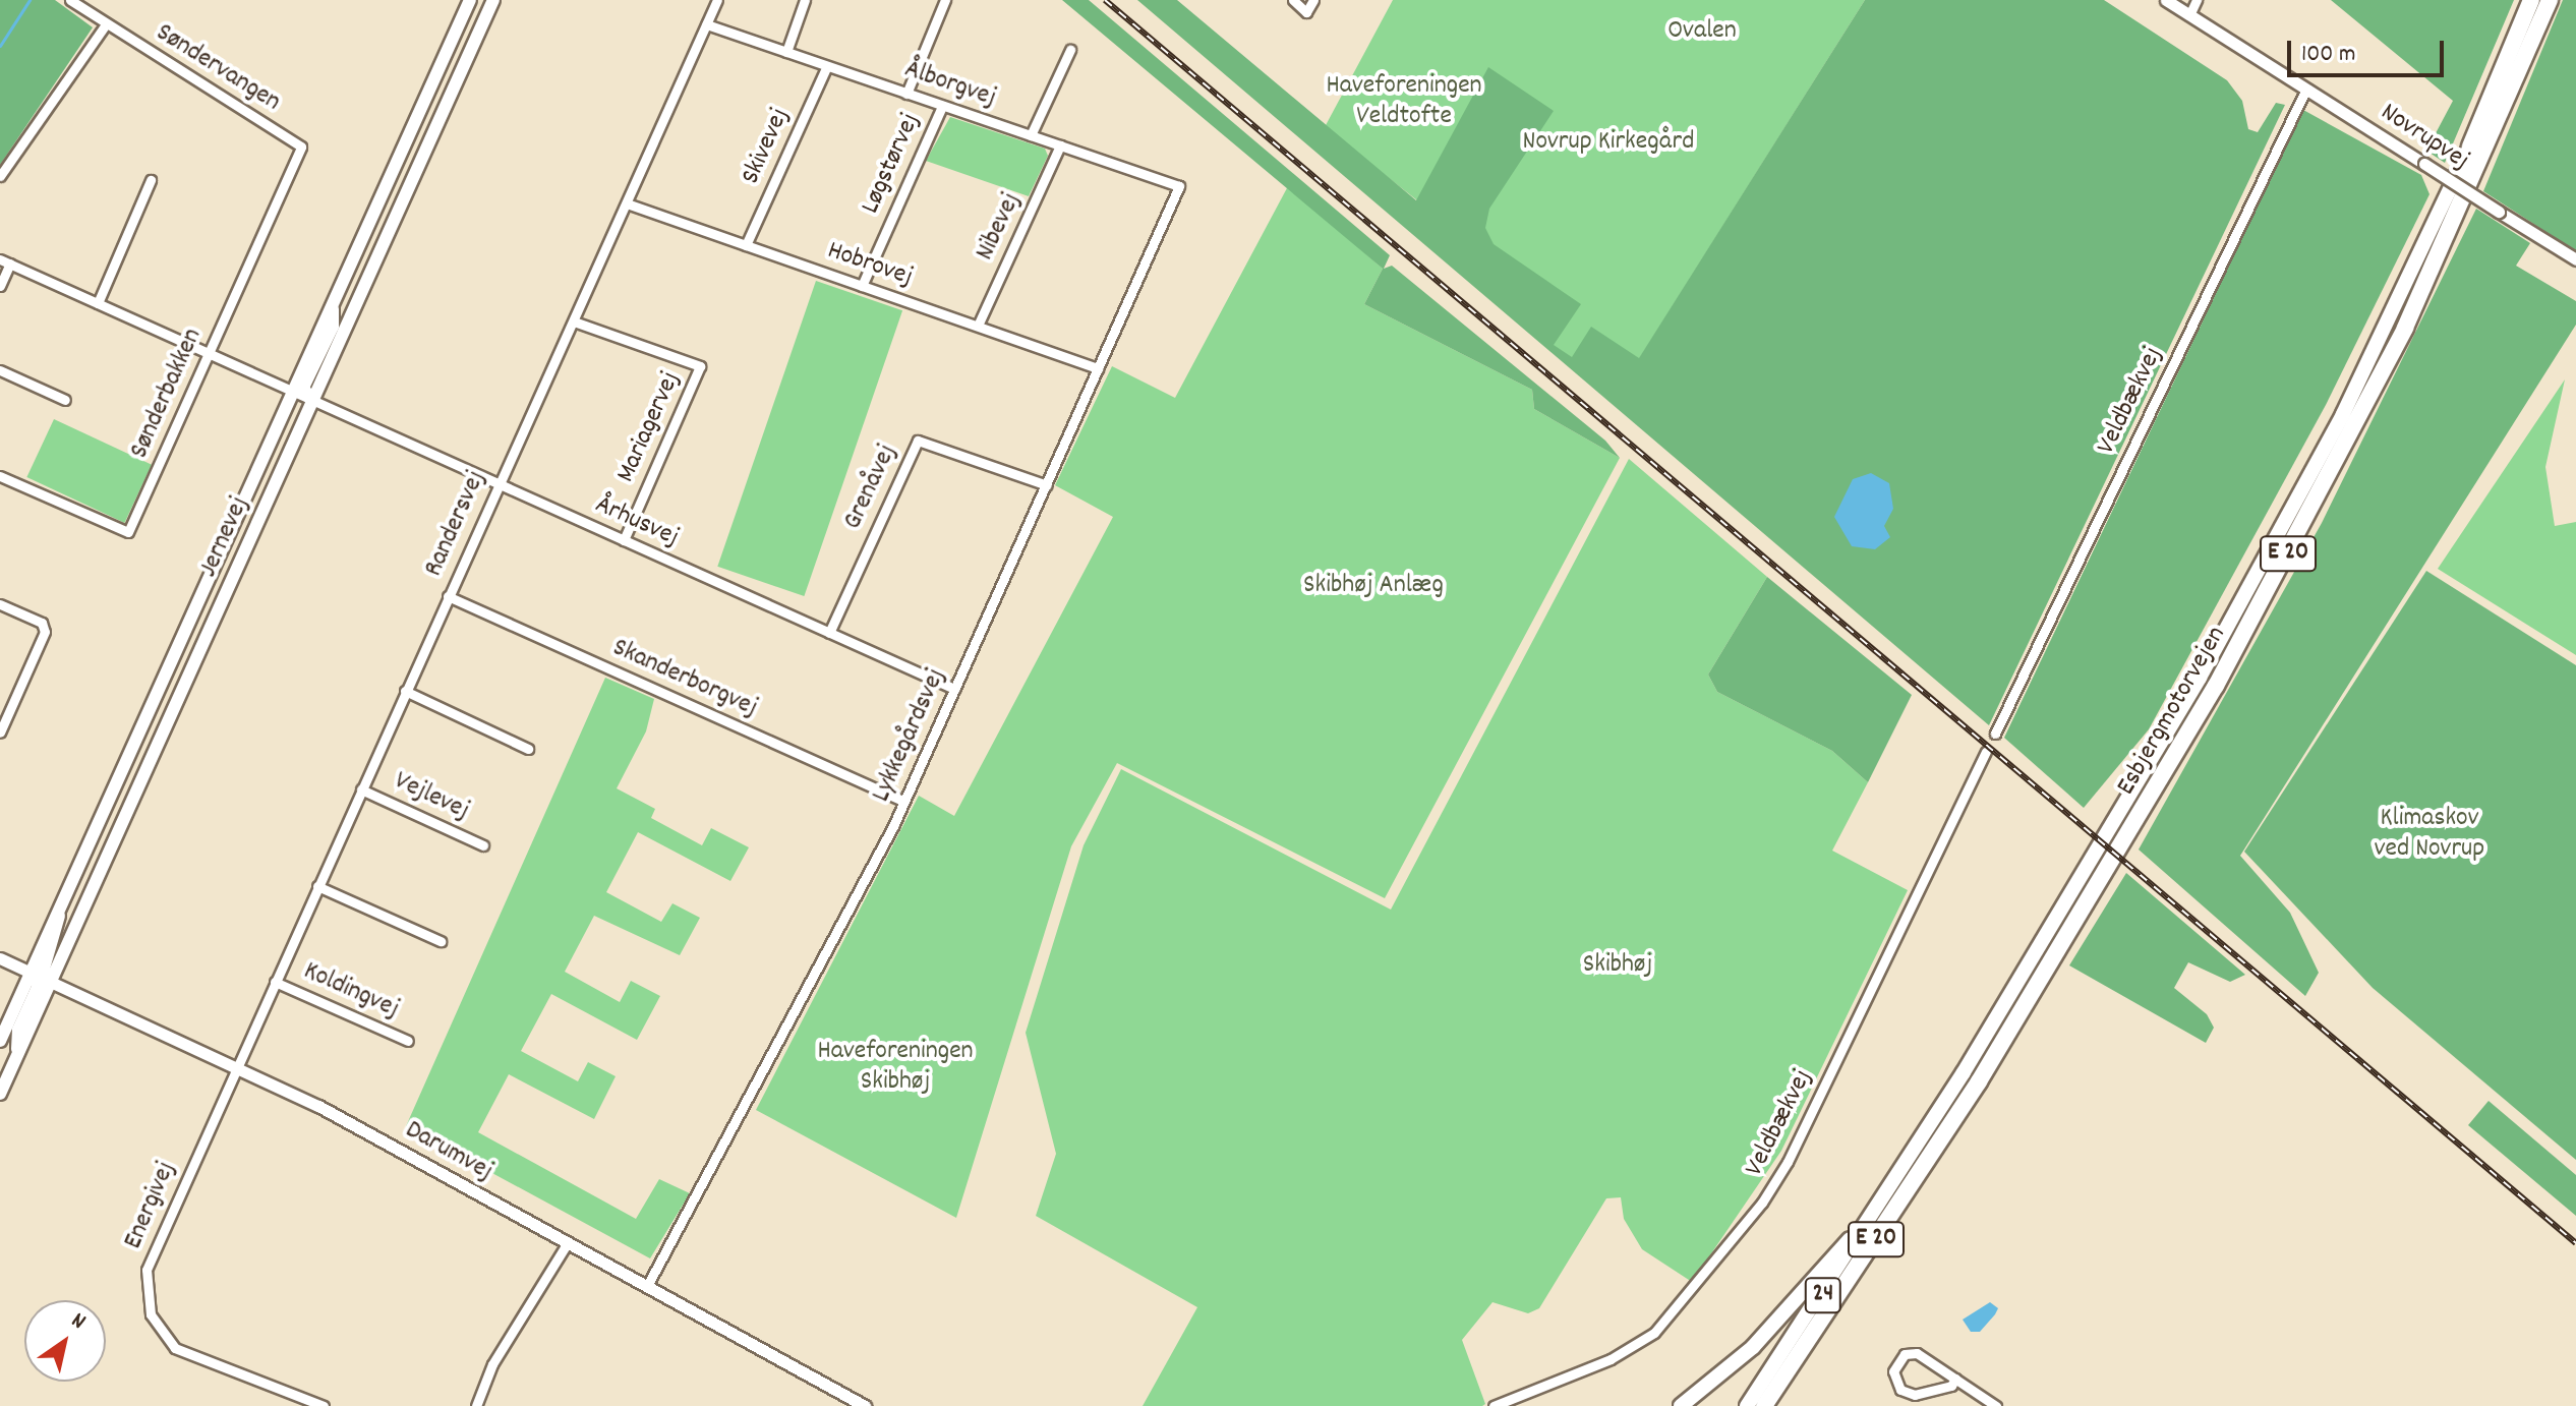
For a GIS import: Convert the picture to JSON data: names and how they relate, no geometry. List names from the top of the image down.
{
  "streets": {
    "highway": ["E 20", "Esbjergmotorvejen", "24"],
    "main road": ["Jernevej"],
    "street": [
      "Søndervangen",
      "Ålborgvej",
      "Novrupvej",
      "Skivevej",
      "Løgstørvej",
      "Nibevej",
      "Hobrovej",
      "Sønderbakken",
      "Veldbækvej",
      "Mariagervej",
      "Grenåvej",
      "Århusvej",
      "Randersvej",
      "Skanderborgvej",
      "Lykkegårdsvej",
      "Vejlevej",
      "Koldingvej",
      "Darumvej",
      "Energivej"
    ]
  },
  "crossings": [
    ["Søndervangen", "Sønderbakken"],
    ["Ålborgvej", "Skivevej"],
    ["Ålborgvej", "Løgstørvej"],
    ["Ålborgvej", "Nibevej"],
    ["Ålborgvej", "Randersvej"],
    ["Ålborgvej", "Lykkegårdsvej"],
    ["Novrupvej", "Veldbækvej"],
    ["Skivevej", "Hobrovej"],
    ["Løgstørvej", "Hobrovej"],
    ["Nibevej", "Hobrovej"],
    ["Hobrovej", "Randersvej"],
    ["Hobrovej", "Lykkegårdsvej"],
    ["Sønderbakken", "Århusvej"],
    ["Mariagervej", "Århusvej"],
    ["Mariagervej", "Randersvej"],
    ["Grenåvej", "Århusvej"],
    ["Grenåvej", "Lykkegårdsvej"],
    ["Århusvej", "Randersvej"],
    ["Århusvej", "Jernevej"],
    ["Århusvej", "Lykkegårdsvej"],
    ["Randersvej", "Skanderborgvej"],
    ["Randersvej", "Vejlevej"],
    ["Randersvej", "Koldingvej"],
    ["Randersvej", "Darumvej"],
    ["Randersvej", "Energivej"],
    ["Jernevej", "Darumvej"],
    ["E 20", "Esbjergmotorvejen"],
    ["Skanderborgvej", "Lykkegårdsvej"],
    ["Lykkegårdsvej", "Darumvej"],
    ["Darumvej", "Energivej"]
  ],
  "parks": [
    "Ovalen",
    "Haveforeningen Veldtofte",
    "Novrup Kirkegård",
    "Skibhøj Anlæg",
    "Klimaskov ved Novrup",
    "Skibhøj",
    "Haveforeningen Skibhøj"
  ],
  "scale_bar": "100 m",
  "north": "top right"
}
